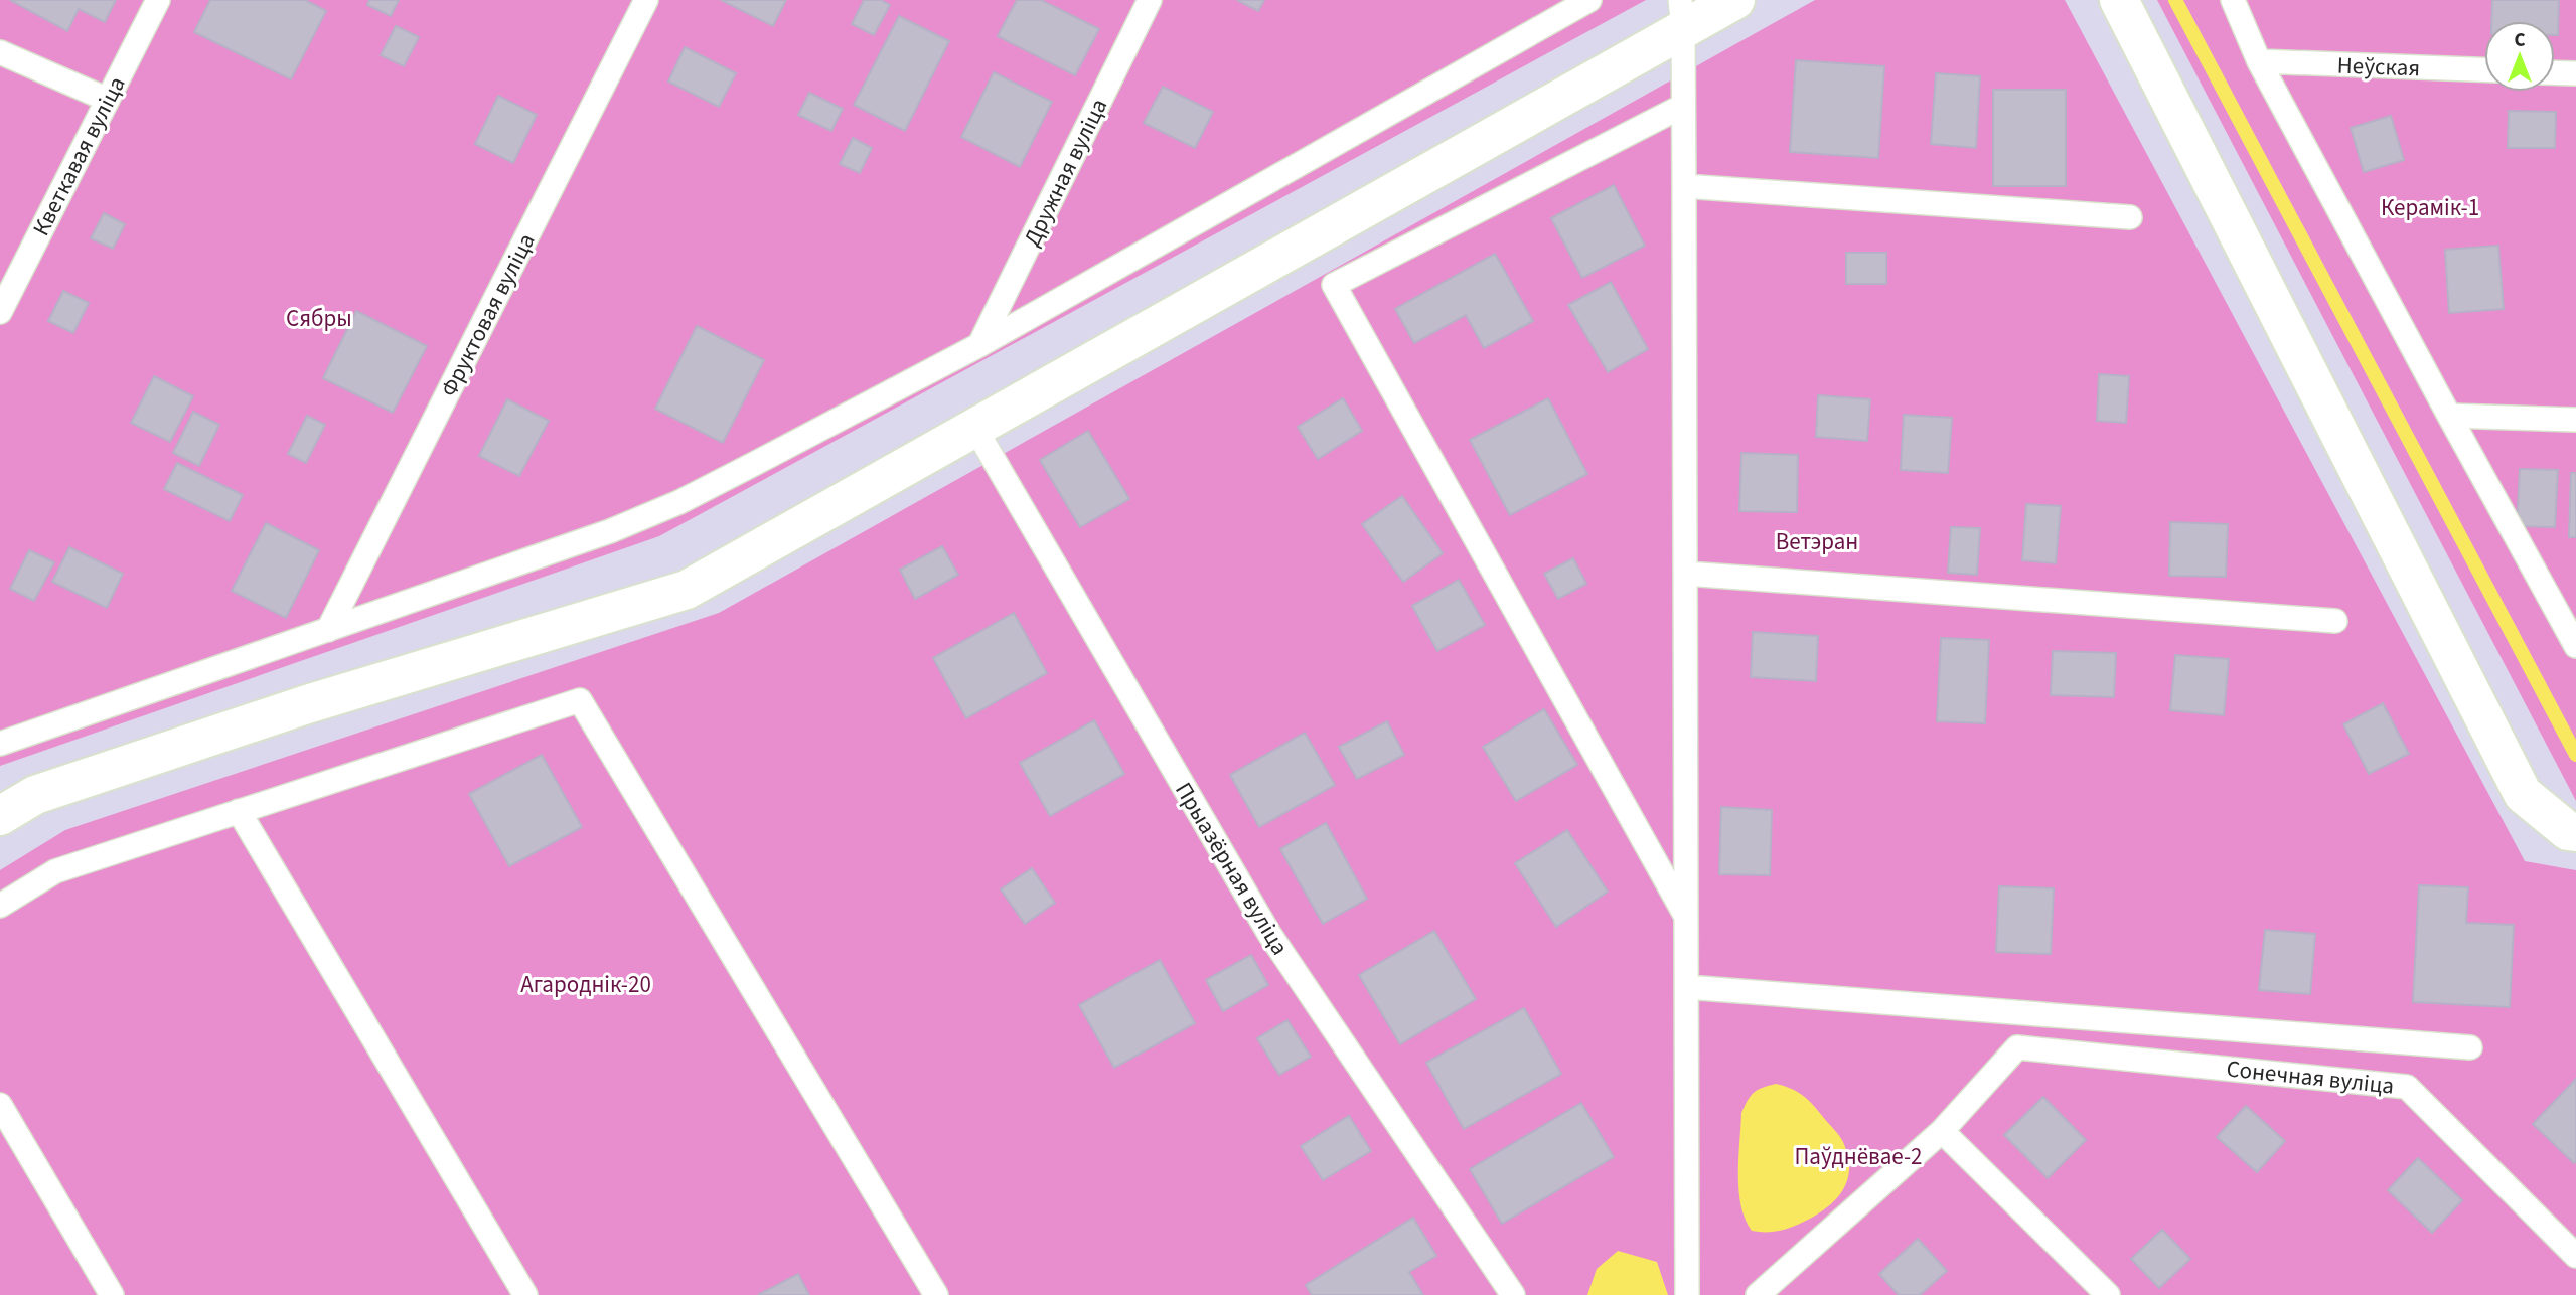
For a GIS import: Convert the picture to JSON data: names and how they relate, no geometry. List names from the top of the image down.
{
  "streets": {
    "lane": [
      "Неўская",
      "Кветкавая вуліца",
      "Дружная вуліца",
      "Фруктовая вуліца",
      "Прыазёрная вуліца",
      "Сонечная вуліца"
    ]
  },
  "parks": [
    "Керамік-1",
    "Сябры",
    "Ветэран",
    "Агароднік-20",
    "Паўднёвае-2"
  ],
  "north": "top"
}
